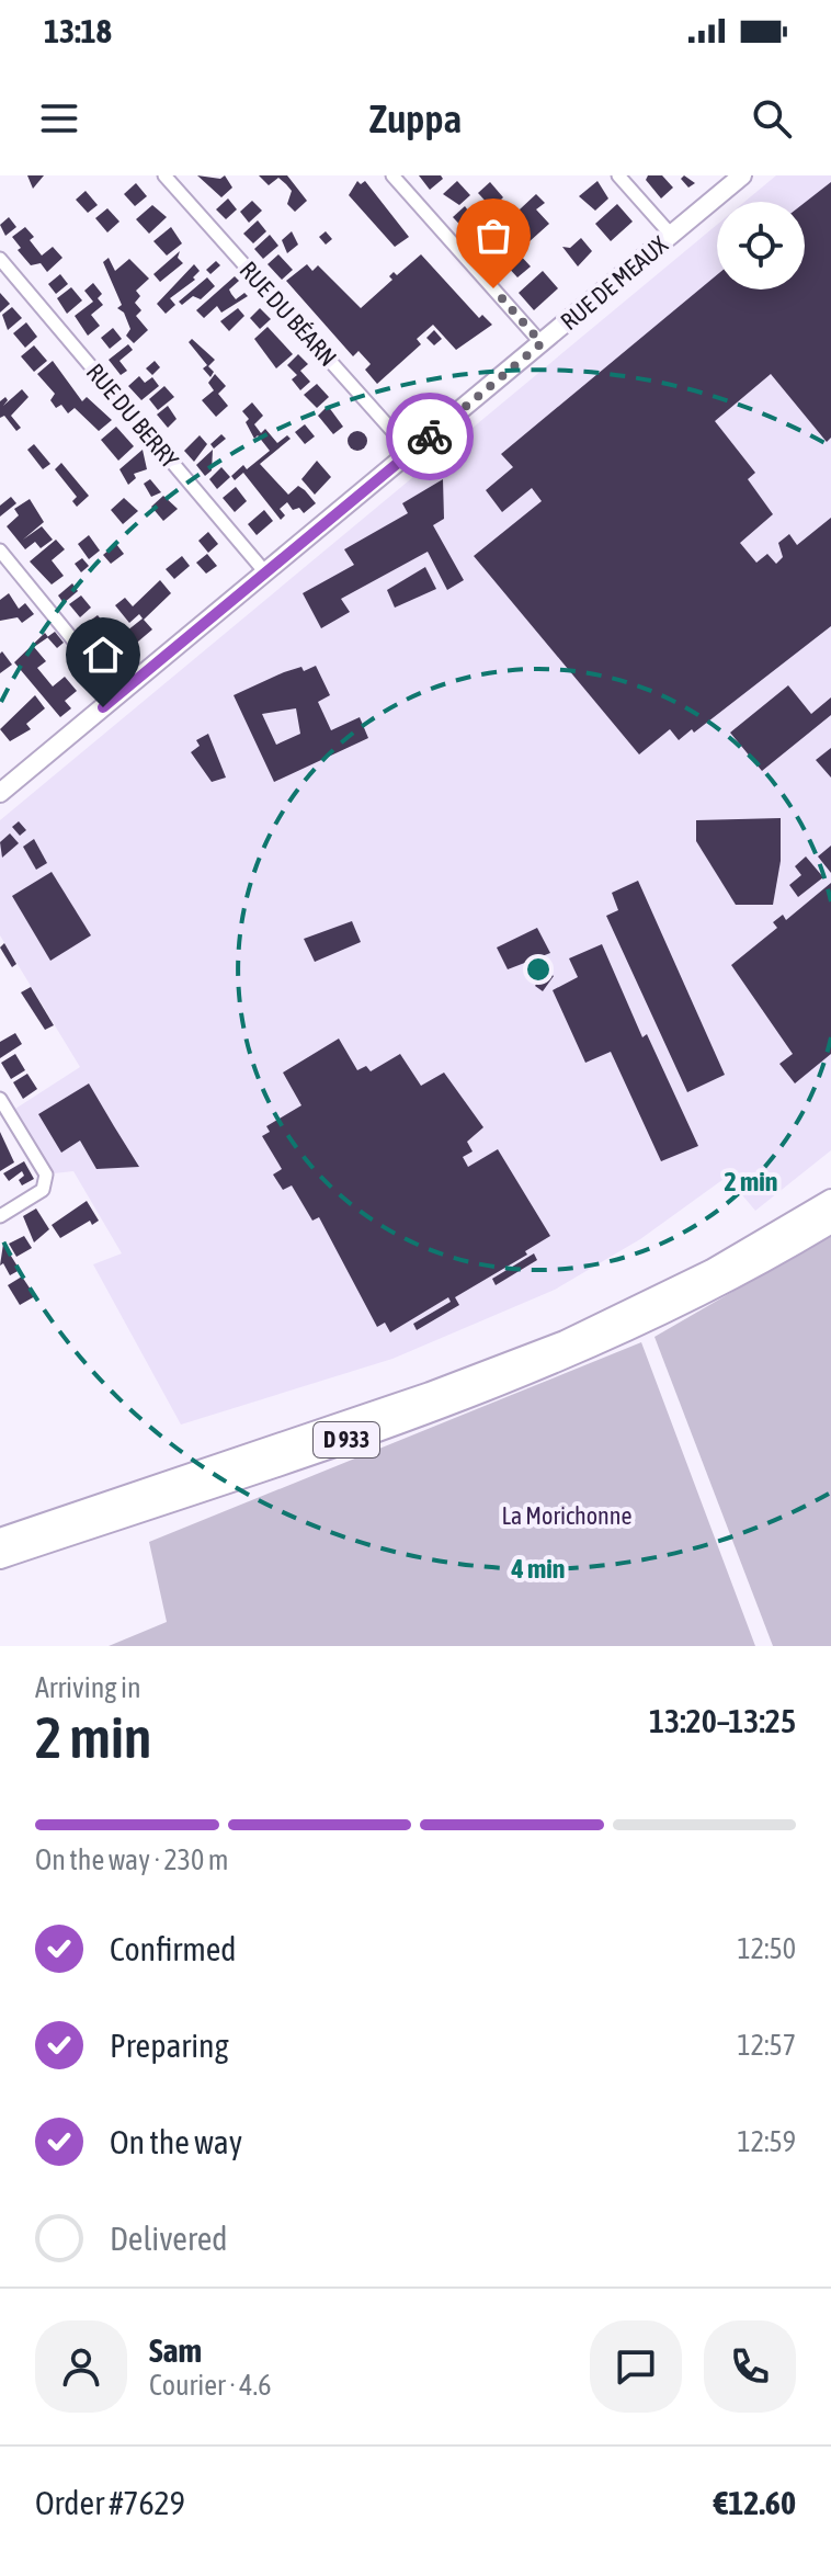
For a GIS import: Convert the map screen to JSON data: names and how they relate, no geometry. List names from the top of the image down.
{
  "streets": {
    "highway": ["D 933"],
    "main road": ["RUE DE MEAUX"],
    "street": ["RUE DU BÉARN", "RUE DU BERRY"]
  },
  "crossings": [
    ["RUE DE MEAUX", "RUE DU BÉARN"],
    ["RUE DE MEAUX", "RUE DU BERRY"]
  ],
  "parks": ["La Morichonne"],
  "page": {
    "status": "13:18",
    "header": "Zuppa",
    "heading": ["2 min", "Arriving in", "13:20–13:25"],
    "panel": [
      "Sam",
      "Courier · 4.6",
      "Order #7629",
      "€12.60"
    ],
    "bar": "On the way · 230 m",
    "list": [
      ["Confirmed", "12:50"],
      ["Preparing", "12:57"],
      ["On the way", "12:59"],
      "Delivered"
    ]
  },
  "rings": ["2 min", "4 min"]
}
